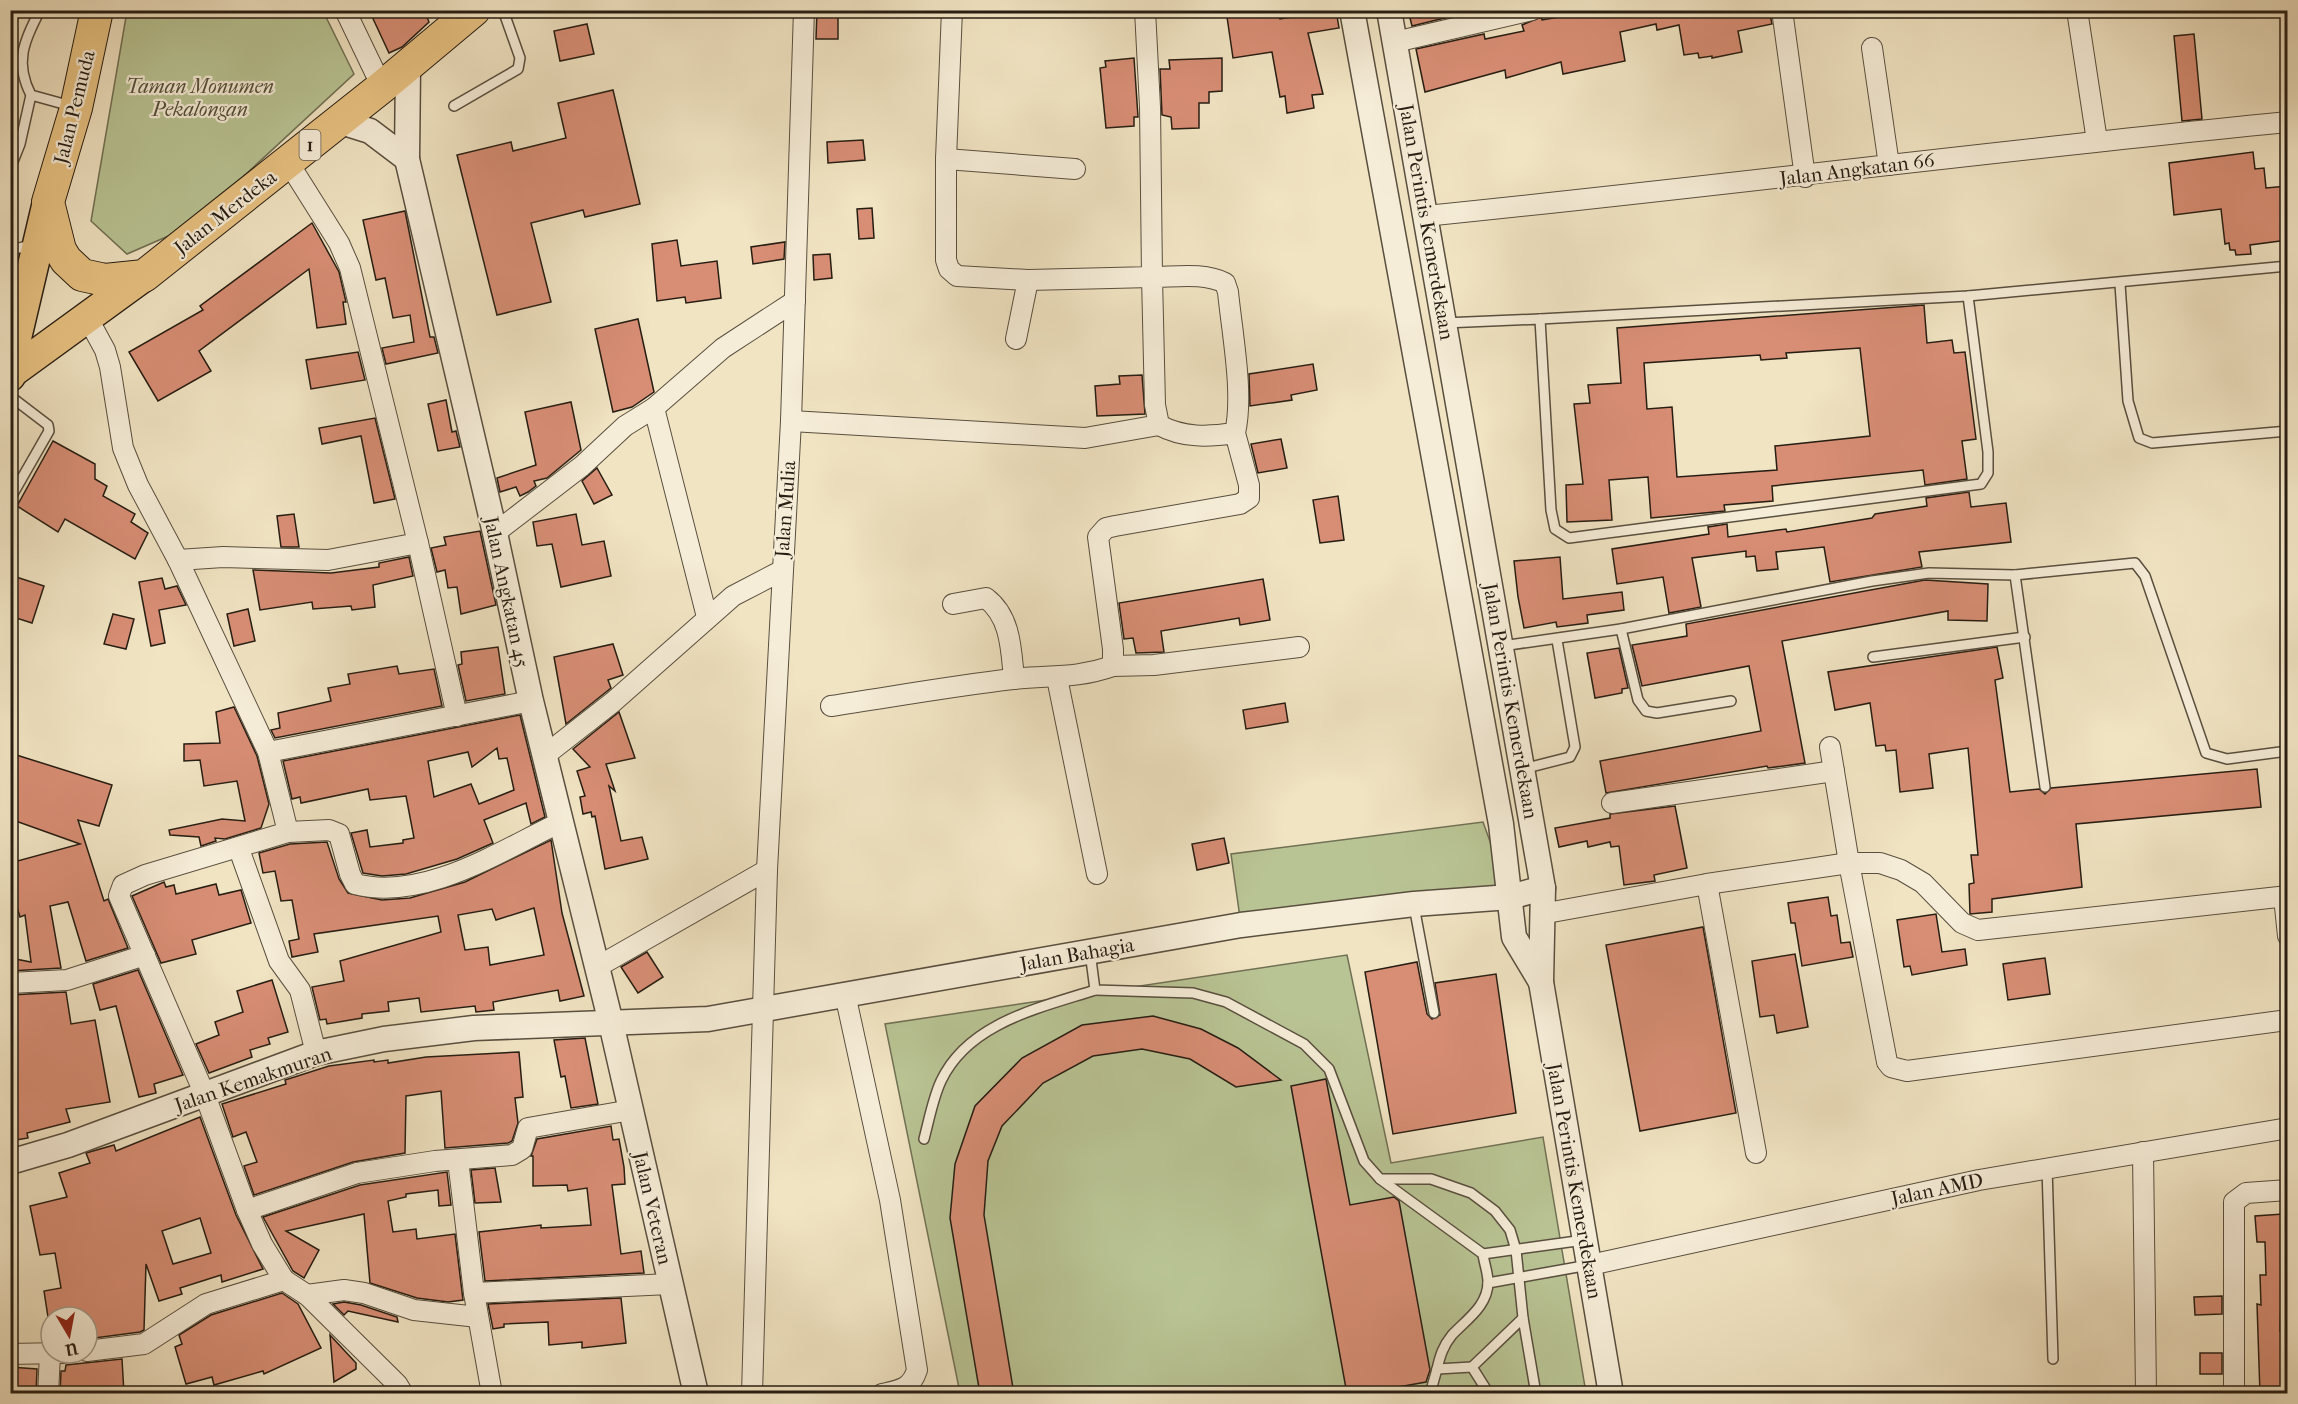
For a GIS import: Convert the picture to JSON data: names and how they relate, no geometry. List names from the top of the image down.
{
  "streets": {
    "highway": ["Jalan Pemuda", "1", "Jalan Merdeka"],
    "street": [
      "Jalan Angkatan 66",
      "Jalan Perintis Kemerdekaan",
      "Jalan Mulia",
      "Jalan Angkatan 45",
      "Jalan Bahagia",
      "Jalan Kemakmuran",
      "Jalan AMD",
      "Jalan Veteran"
    ]
  },
  "crossings": [
    ["Jalan Angkatan 66", "Jalan Perintis Kemerdekaan"],
    ["Jalan Merdeka", "Jalan Angkatan 45"],
    ["Jalan Perintis Kemerdekaan", "Jalan Bahagia"],
    ["Jalan Perintis Kemerdekaan", "Jalan AMD"],
    ["Jalan Mulia", "Jalan Bahagia"],
    ["Jalan Angkatan 45", "Jalan Bahagia"],
    ["Jalan Angkatan 45", "Jalan Kemakmuran"],
    ["Jalan Angkatan 45", "Jalan Veteran"],
    ["Jalan Bahagia", "Jalan Kemakmuran"],
    ["Jalan Bahagia", "Jalan Veteran"],
    ["Jalan Kemakmuran", "Jalan Veteran"]
  ],
  "parks": ["Taman Monumen Pekalongan"],
  "north": "bottom"
}
